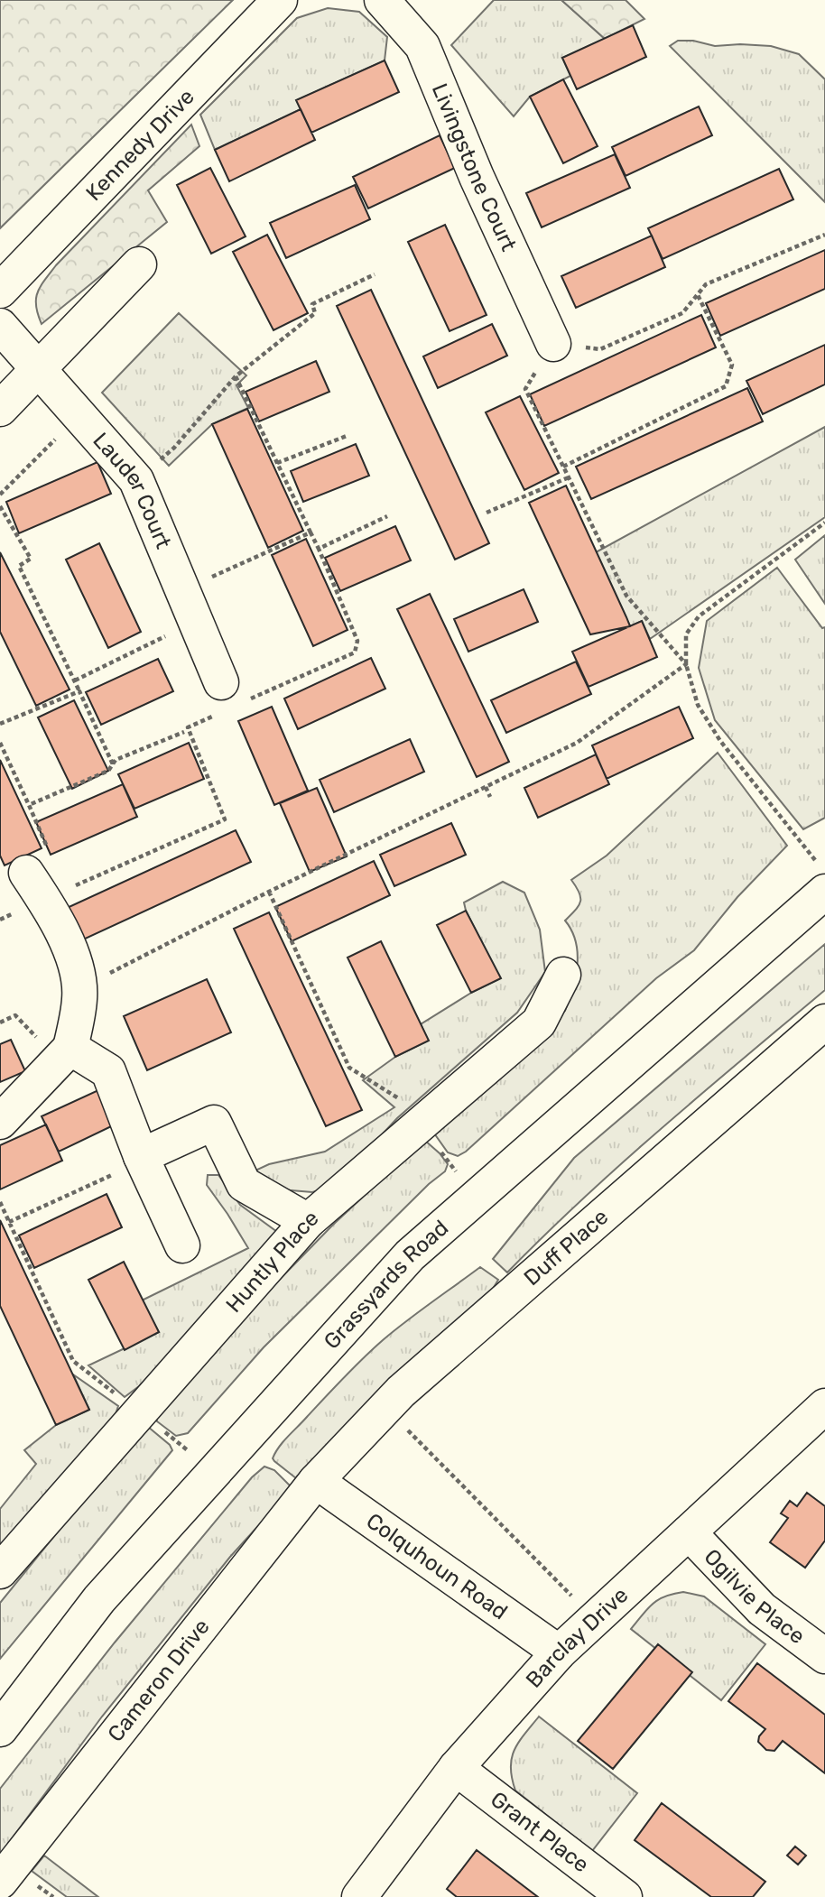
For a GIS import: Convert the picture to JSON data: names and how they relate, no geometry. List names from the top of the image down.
{
  "streets": {
    "street": [
      "Kennedy Drive",
      "Livingstone Court",
      "Lauder Court",
      "Duff Place",
      "Huntly Place",
      "Grassyards Road",
      "Colquhoun Road",
      "Ogilvie Place",
      "Barclay Drive",
      "Cameron Drive",
      "Grant Place"
    ]
  },
  "crossings": [
    ["Duff Place", "Colquhoun Road"],
    ["Duff Place", "Cameron Drive"],
    ["Colquhoun Road", "Barclay Drive"],
    ["Colquhoun Road", "Cameron Drive"],
    ["Ogilvie Place", "Barclay Drive"],
    ["Barclay Drive", "Grant Place"]
  ]
}
